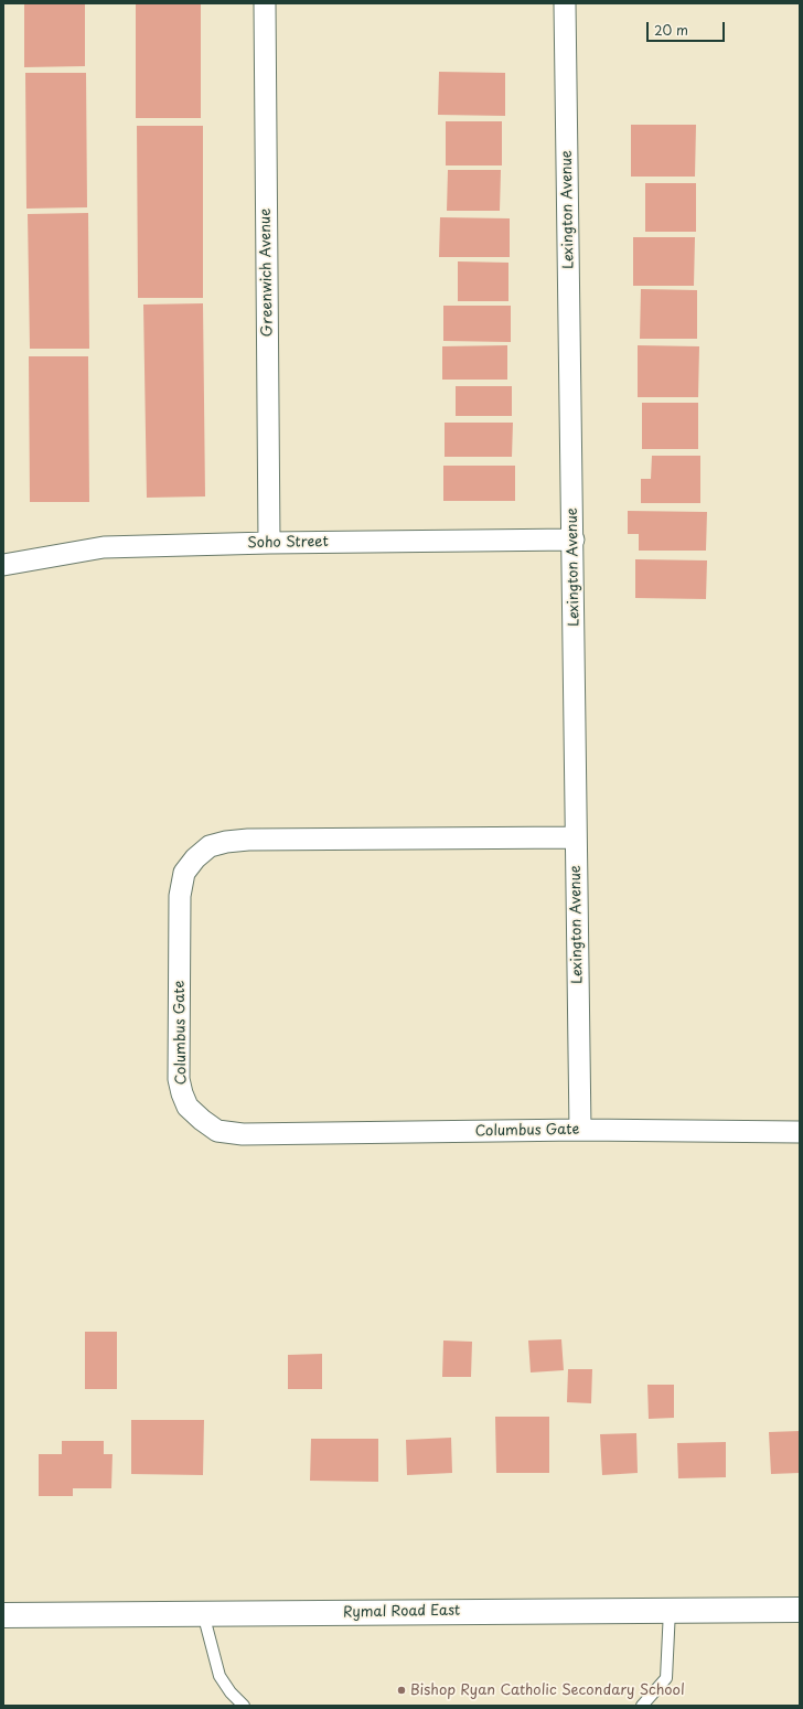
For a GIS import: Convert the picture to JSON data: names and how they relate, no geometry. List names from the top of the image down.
{
  "streets": {
    "main road": ["Rymal Road East"],
    "street": [
      "Lexington Avenue",
      "Greenwich Avenue",
      "Soho Street",
      "Columbus Gate"
    ]
  },
  "crossings": [
    ["Lexington Avenue", "Soho Street"],
    ["Lexington Avenue", "Columbus Gate"],
    ["Greenwich Avenue", "Soho Street"]
  ],
  "places": ["Bishop Ryan Catholic Secondary School"],
  "scale_bar": "20 m"
}
